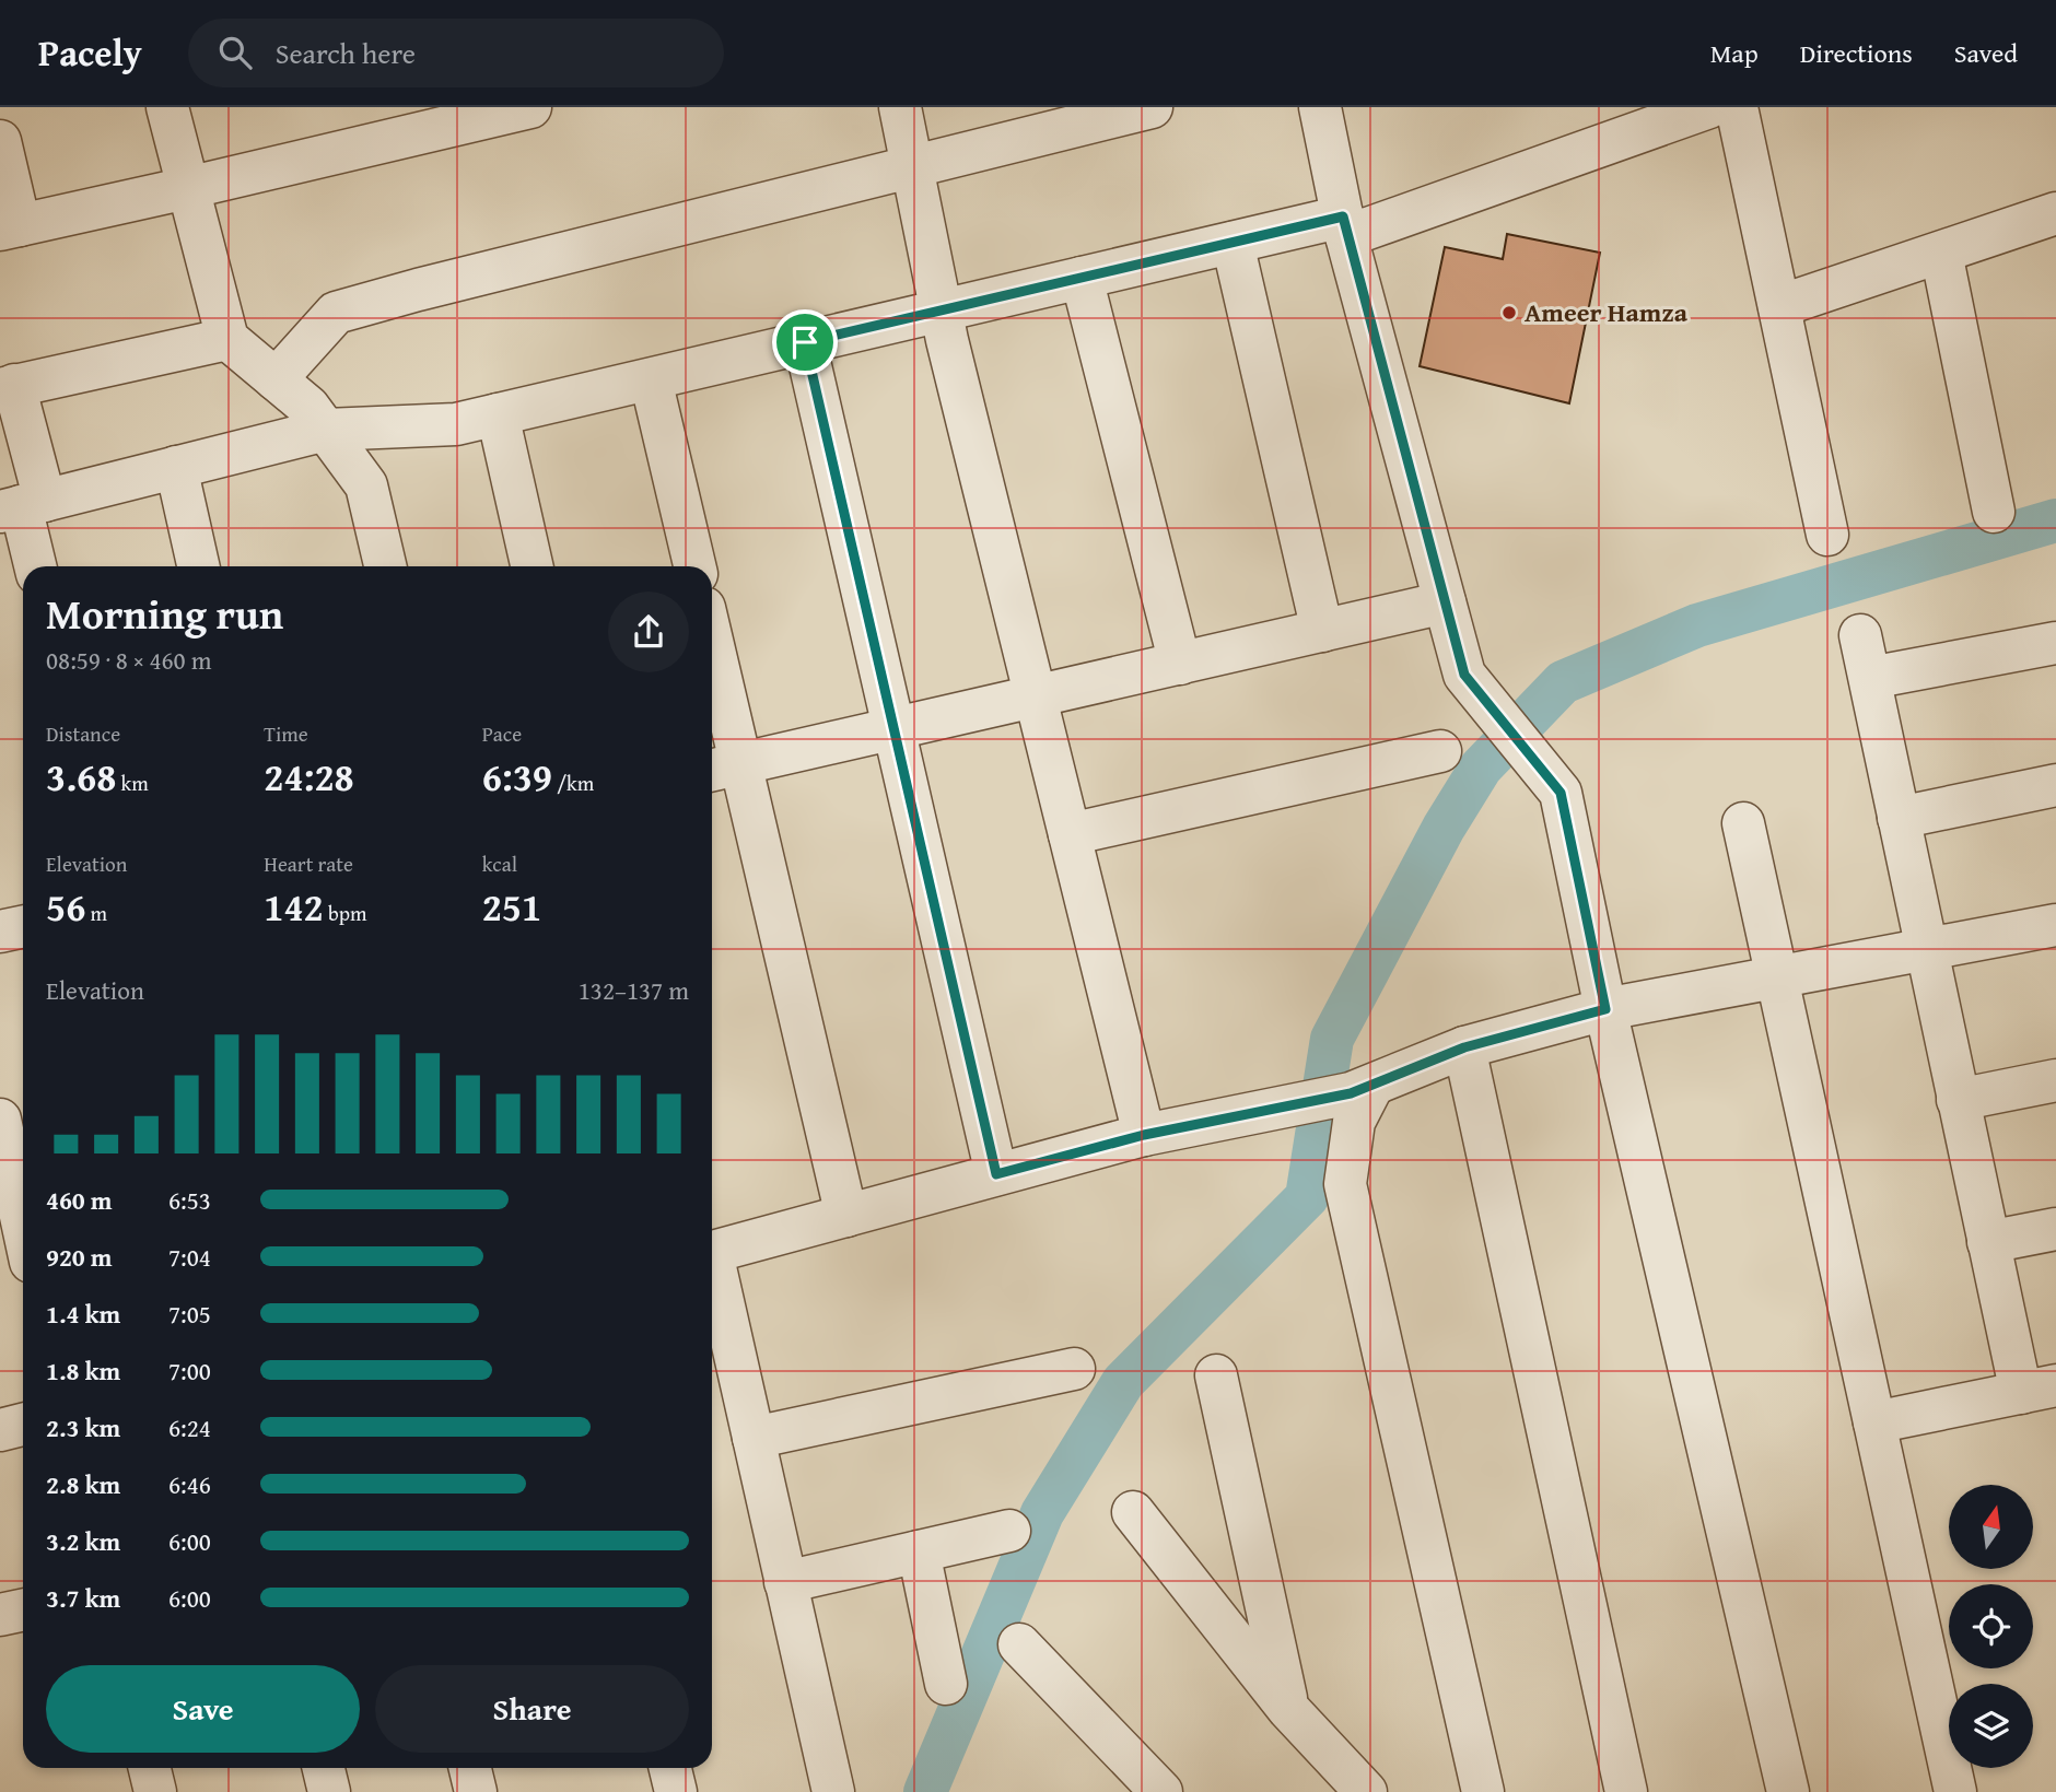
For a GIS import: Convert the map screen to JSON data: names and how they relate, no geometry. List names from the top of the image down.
{
  "places": ["Ameer Hamza"],
  "north": "top",
  "page": {
    "header": "Pacely",
    "search": "Search here",
    "nav": ["Map", "Directions", "Saved"],
    "heading": ["Morning run", "08:59 · 8 × 460 m"],
    "stats": [
      ["Distance", "3.68 km"],
      ["Time", "24:28"],
      ["Pace", "6:39 /km"],
      ["Elevation", "56 m"],
      ["Heart rate", "142 bpm"],
      ["kcal", "251"]
    ],
    "chart": ["Elevation", "132–137 m"],
    "list": [
      {
        "name": "460 m",
        "note": "6:53"
      },
      {
        "name": "920 m",
        "note": "7:04"
      },
      {
        "name": "1.4 km",
        "note": "7:05"
      },
      {
        "name": "1.8 km",
        "note": "7:00"
      },
      {
        "name": "2.3 km",
        "note": "6:24"
      },
      {
        "name": "2.8 km",
        "note": "6:46"
      },
      {
        "name": "3.2 km",
        "note": "6:00"
      },
      {
        "name": "3.7 km",
        "note": "6:00"
      }
    ],
    "buttons": ["Save", "Share"]
  }
}
